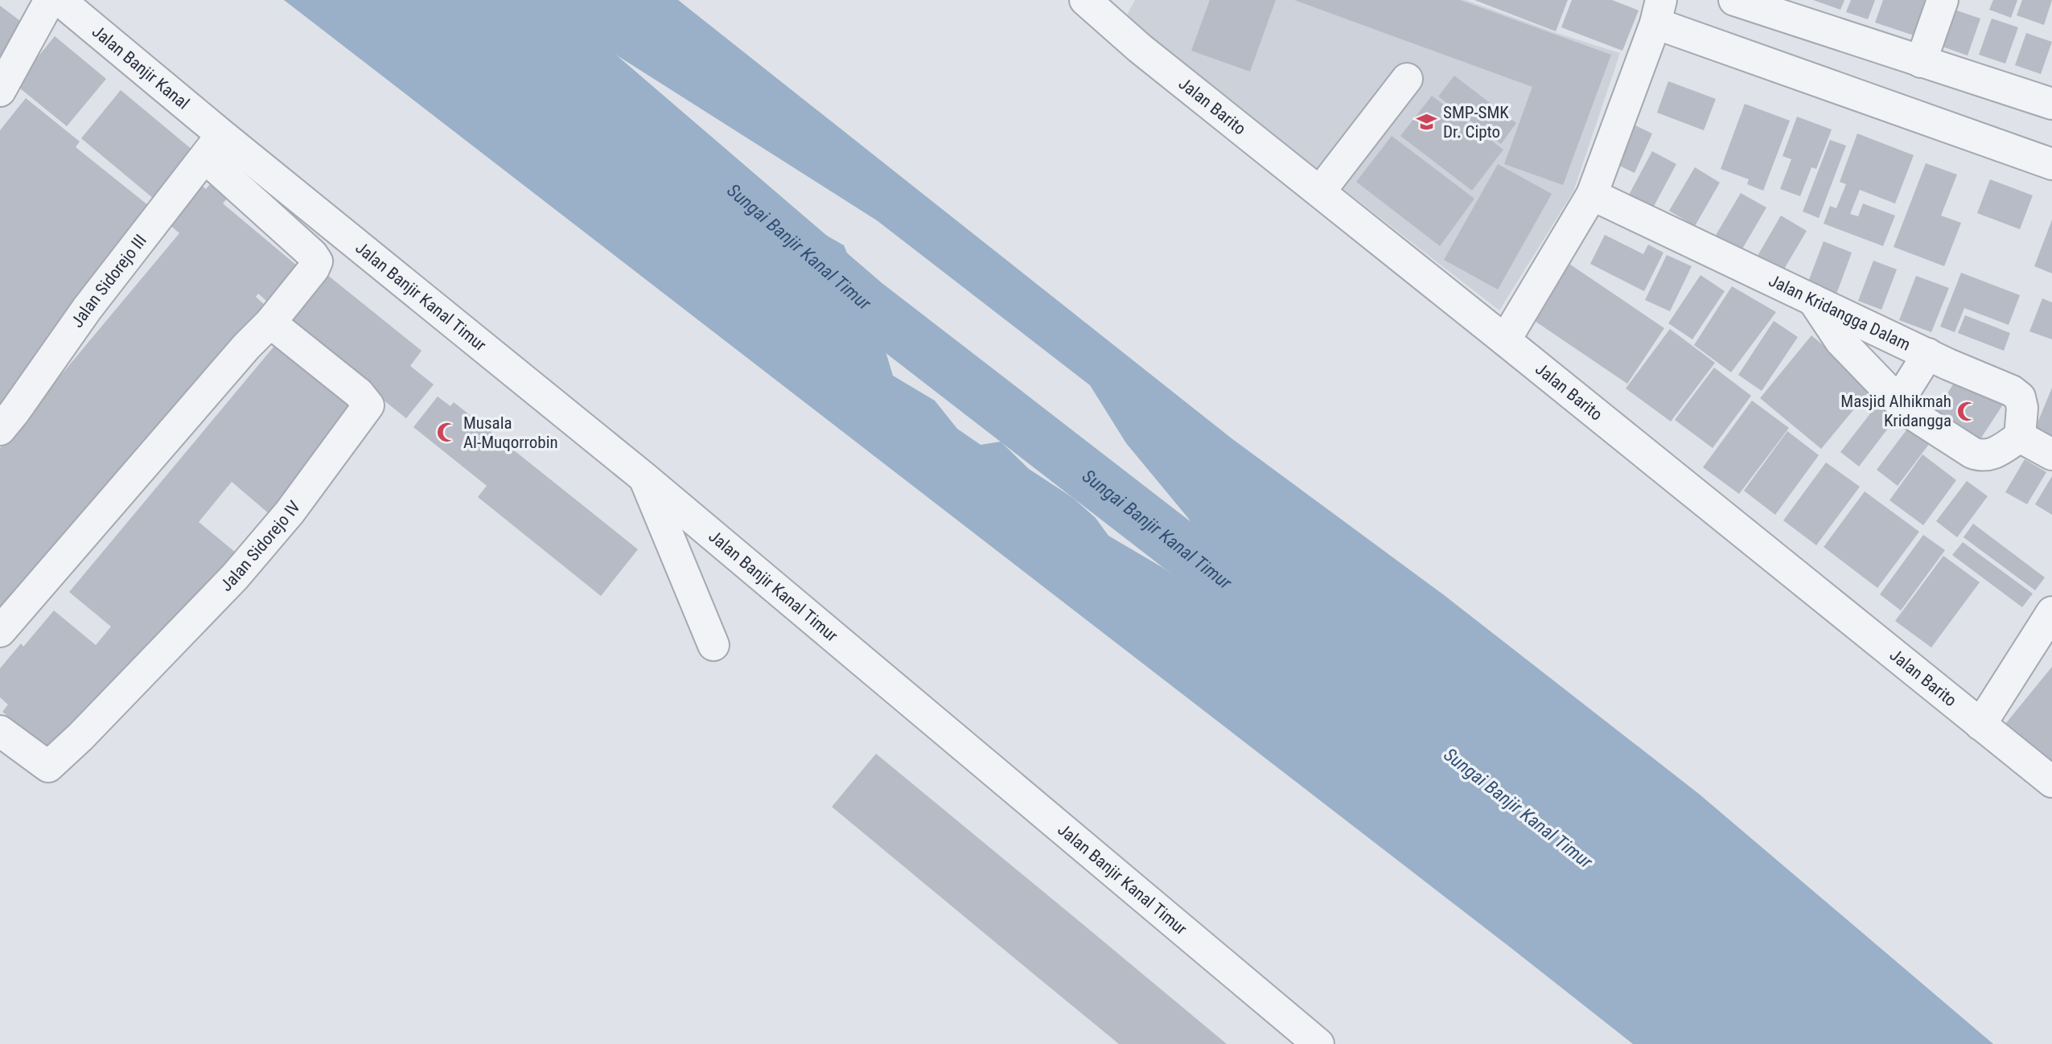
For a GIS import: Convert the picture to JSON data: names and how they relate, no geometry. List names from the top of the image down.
{
  "streets": {
    "street": [
      "Jalan Banjir Kanal",
      "Jalan Barito",
      "Jalan Sidorejo III",
      "Jalan Banjir Kanal Timur",
      "Jalan Kridangga Dalam",
      "Jalan Sidorejo IV"
    ]
  },
  "crossings": [
    ["Jalan Banjir Kanal", "Jalan Sidorejo III"],
    ["Jalan Banjir Kanal", "Jalan Banjir Kanal Timur"],
    ["Jalan Sidorejo III", "Jalan Banjir Kanal Timur"]
  ],
  "water": ["Sungai Banjir Kanal Timur"],
  "places": {
    "school or university": ["SMP-SMK Dr. Cipto"],
    "mosque": ["Masjid Alhikmah Kridangga", "Musala Al-Muqorrobin"]
  }
}
